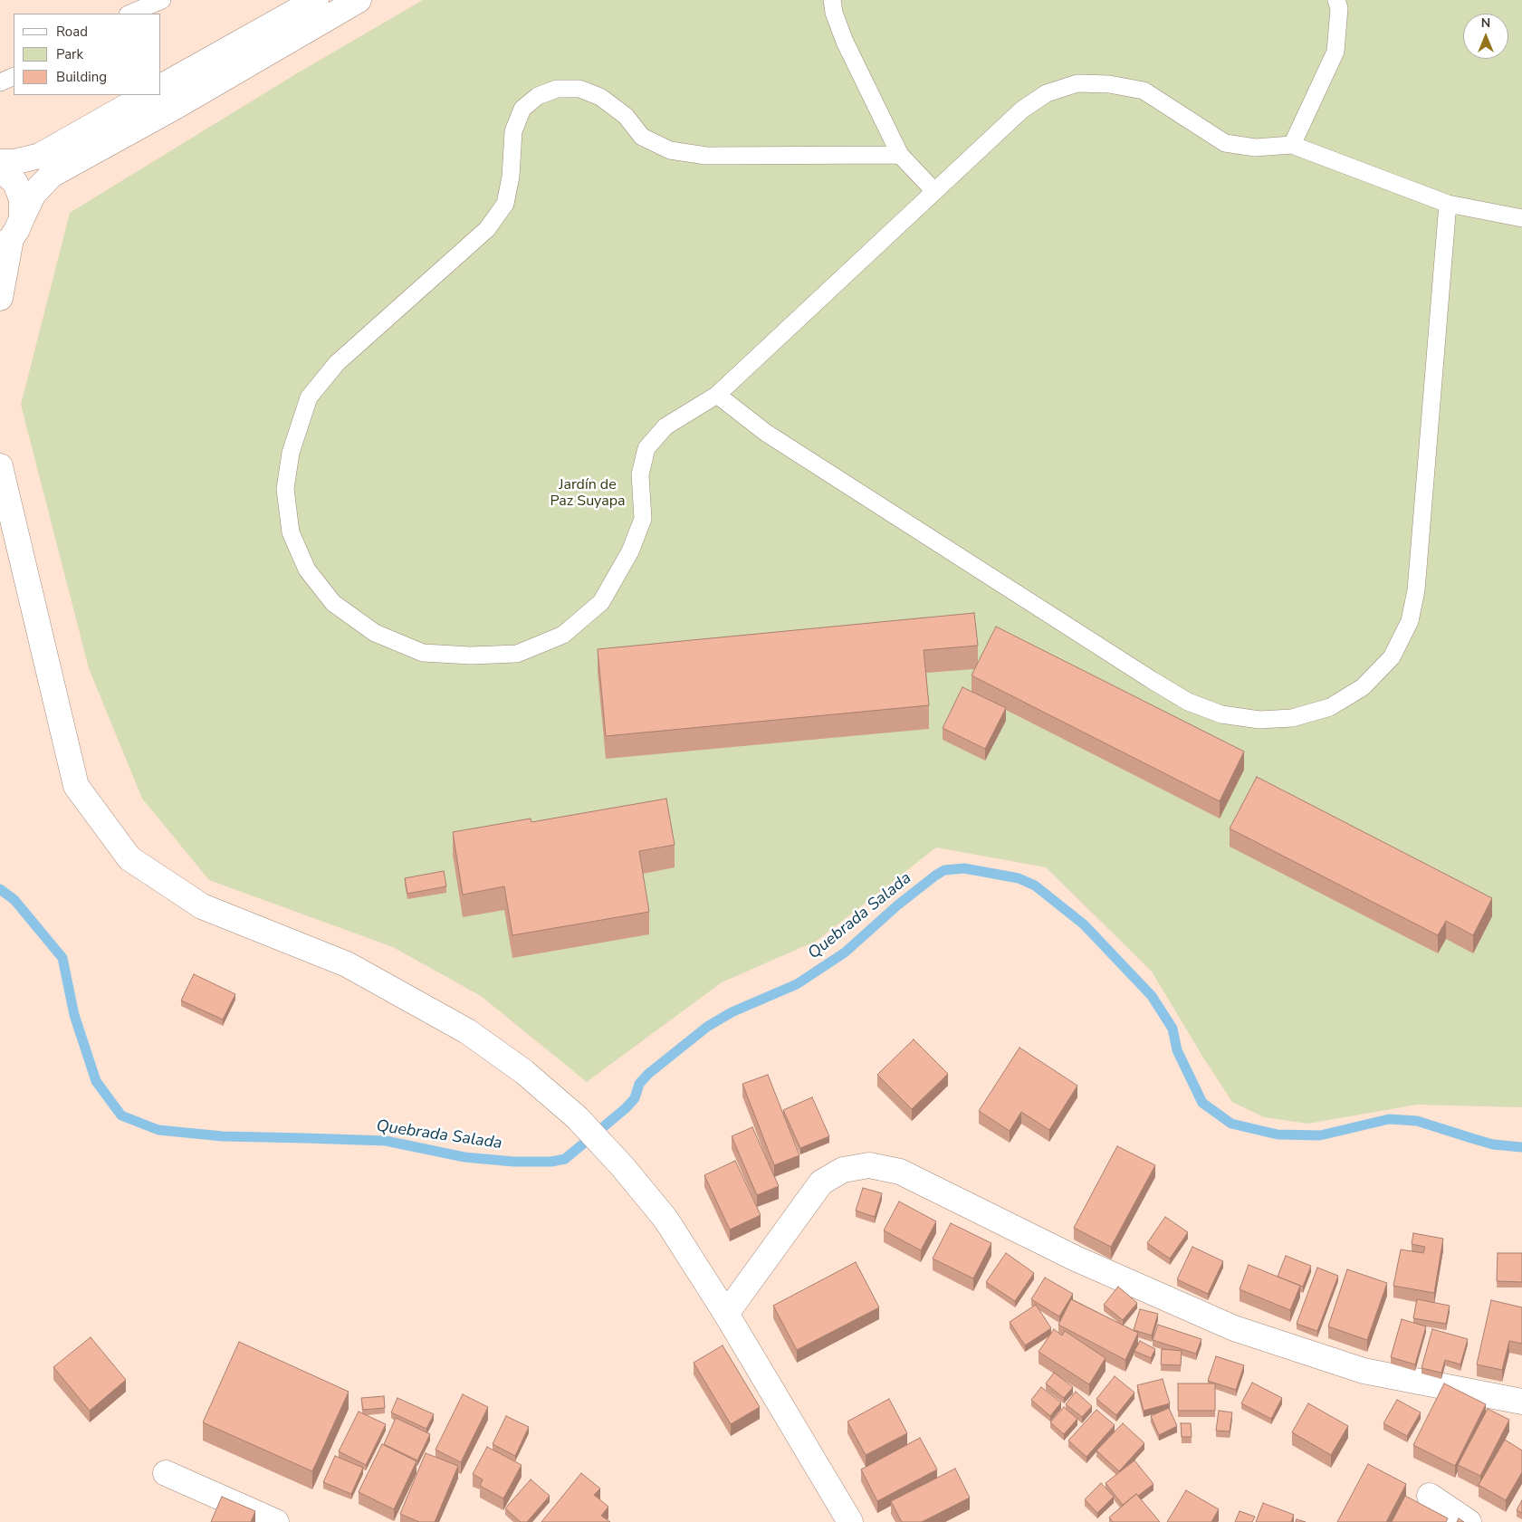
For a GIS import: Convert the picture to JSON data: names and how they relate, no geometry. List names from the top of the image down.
{
  "water": ["Quebrada Salada"],
  "parks": ["Jardín de Paz Suyapa"],
  "legend": ["Road", "Park", "Building"],
  "north": "top"
}
